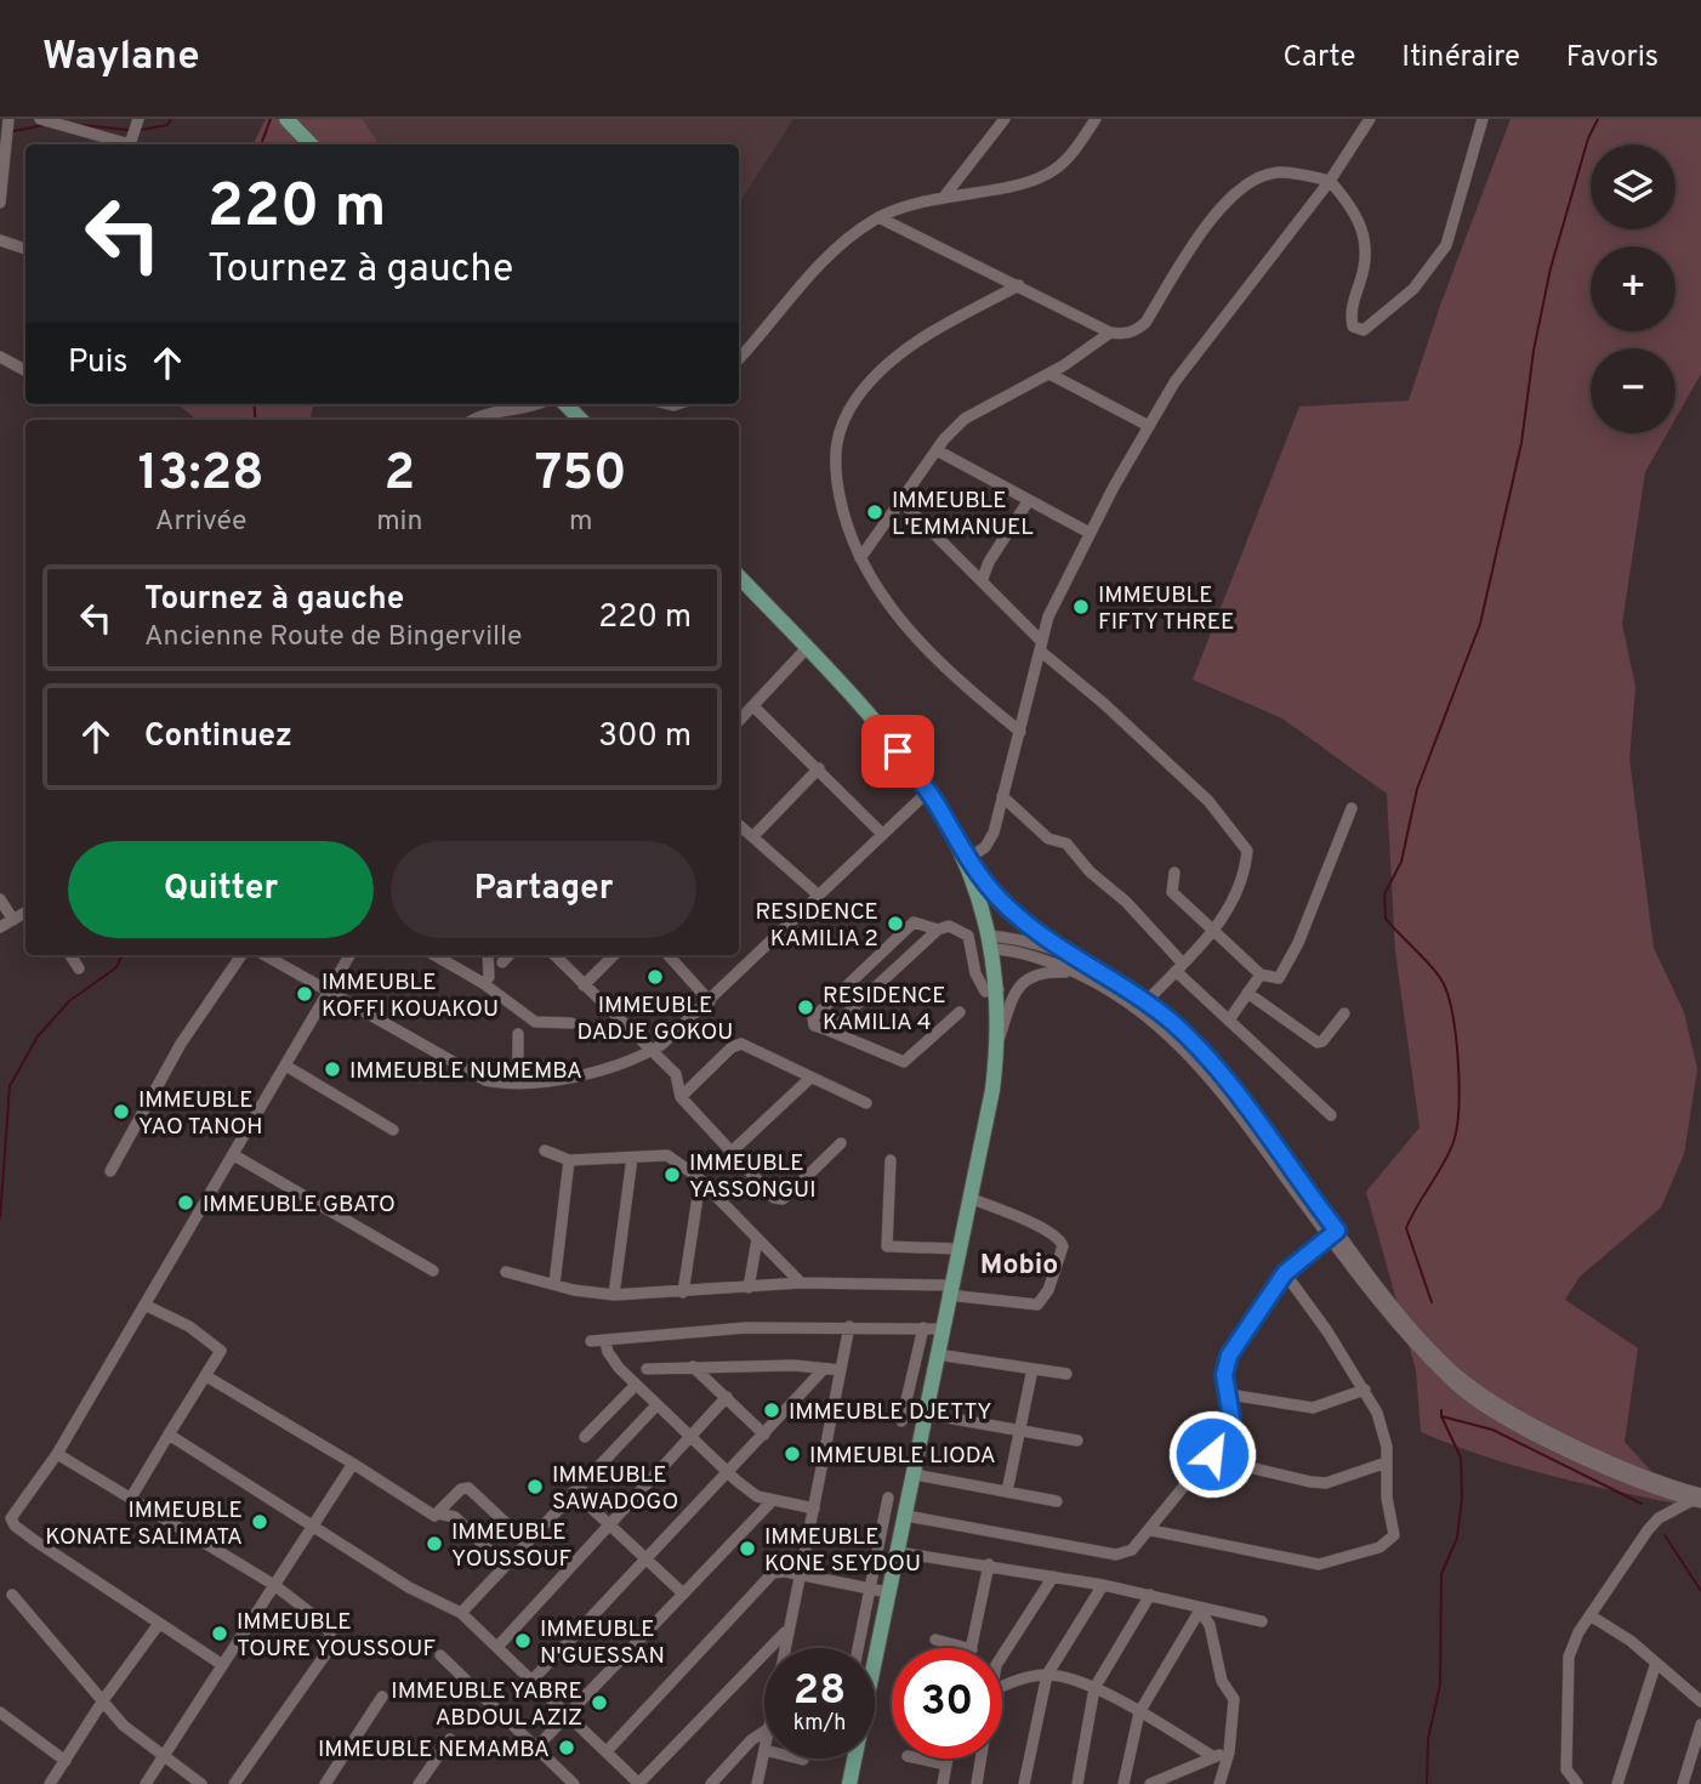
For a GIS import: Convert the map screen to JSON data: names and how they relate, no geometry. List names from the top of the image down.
{
  "districts": ["Mobio"],
  "places": [
    "IMMEUBLE L'EMMANUEL",
    "IMMEUBLE FIFTY THREE",
    "RESIDENCE KAMILIA 2",
    "IMMEUBLE DADJE GOKOU",
    "IMMEUBLE KOFFI KOUAKOU",
    "RESIDENCE KAMILIA 4",
    "IMMEUBLE NUMEMBA",
    "IMMEUBLE YAO TANOH",
    "IMMEUBLE YASSONGUI",
    "IMMEUBLE GBATO",
    "IMMEUBLE DJETTY",
    "IMMEUBLE LIODA",
    "IMMEUBLE SAWADOGO",
    "IMMEUBLE KONATE SALIMATA",
    "IMMEUBLE YOUSSOUF",
    "IMMEUBLE KONE SEYDOU",
    "IMMEUBLE TOURE YOUSSOUF",
    "IMMEUBLE N'GUESSAN",
    "IMMEUBLE YABRE ABDOUL AZIZ",
    "IMMEUBLE NEMAMBA"
  ],
  "page": {
    "header": "Waylane",
    "nav": ["Carte", "Itinéraire", "Favoris"],
    "map_buttons": ["+", "−"],
    "turn": ["220 m", "Tournez à gauche"],
    "then": "Puis",
    "eta": [
      "13:28",
      "Arrivée",
      "2",
      "min",
      "750",
      "m"
    ],
    "list": [
      {
        "name": "Tournez à gauche",
        "note": "Ancienne Route de Bingerville",
        "value": "220 m"
      },
      {
        "name": "Continuez",
        "value": "300 m"
      }
    ],
    "buttons": ["Quitter", "Partager"],
    "speed": "28 km/h",
    "limit": "30"
  }
}
